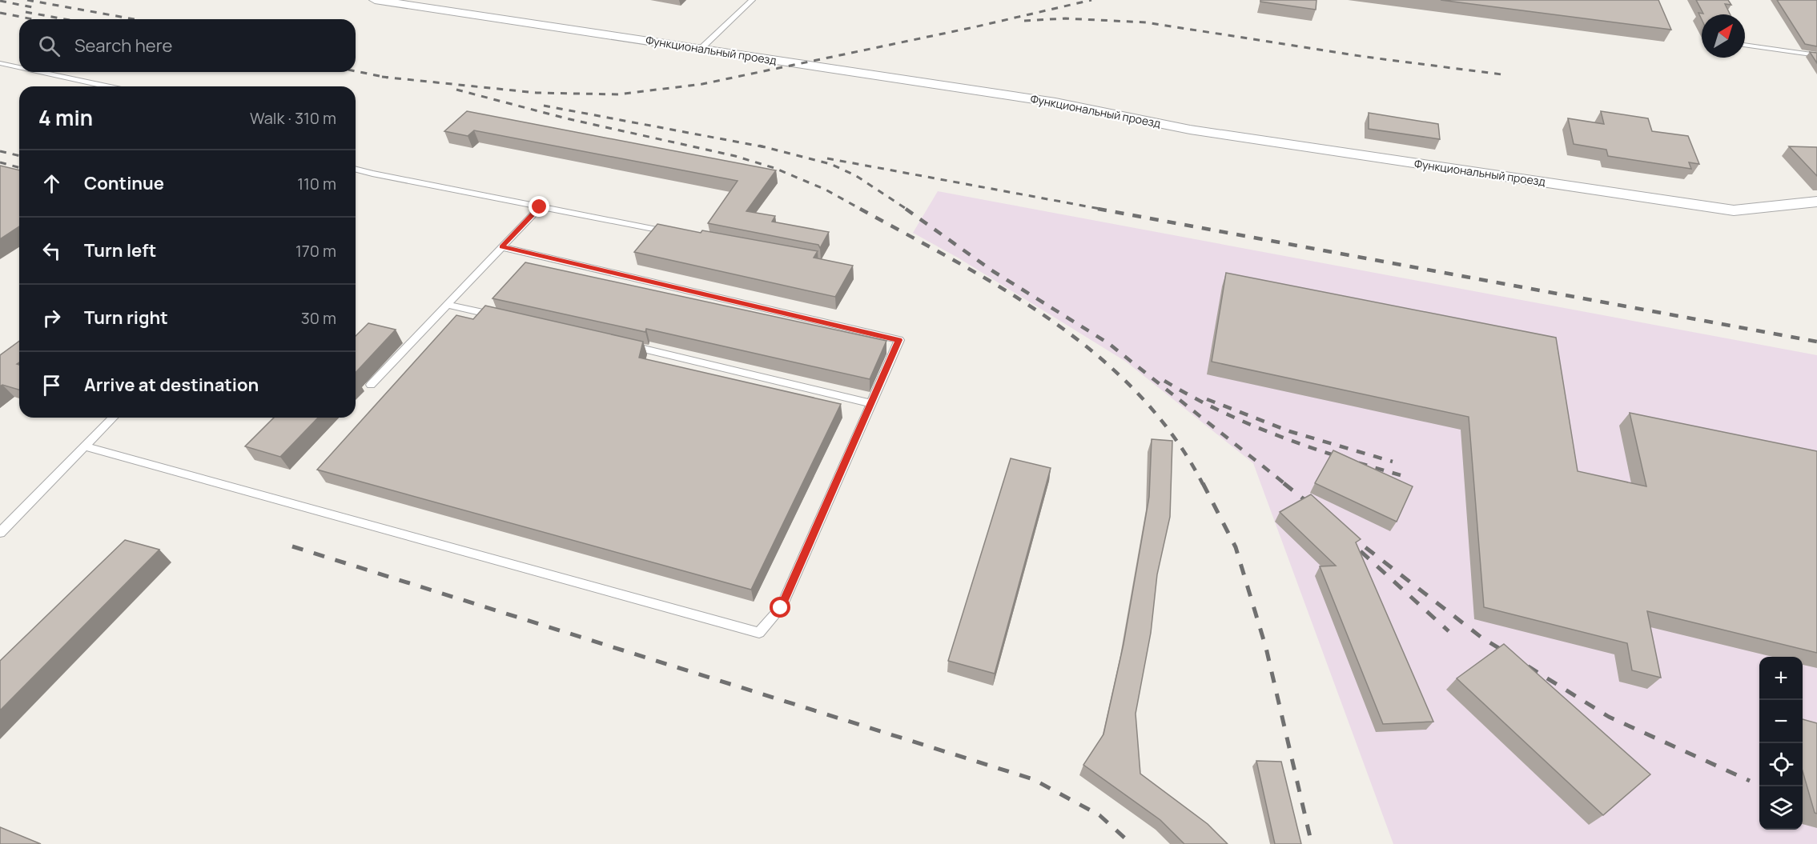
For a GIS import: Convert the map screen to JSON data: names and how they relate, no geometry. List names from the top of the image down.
{
  "streets": {
    "street": ["Функциональный проезд"]
  },
  "north": "top right",
  "page": {
    "search": "Search here",
    "heading": ["4 min", "Walk · 310 m"],
    "list": [
      ["Continue", "110 m"],
      ["Turn left", "170 m"],
      ["Turn right", "30 m"],
      "Arrive at destination"
    ],
    "map_buttons": ["+", "−"]
  }
}
